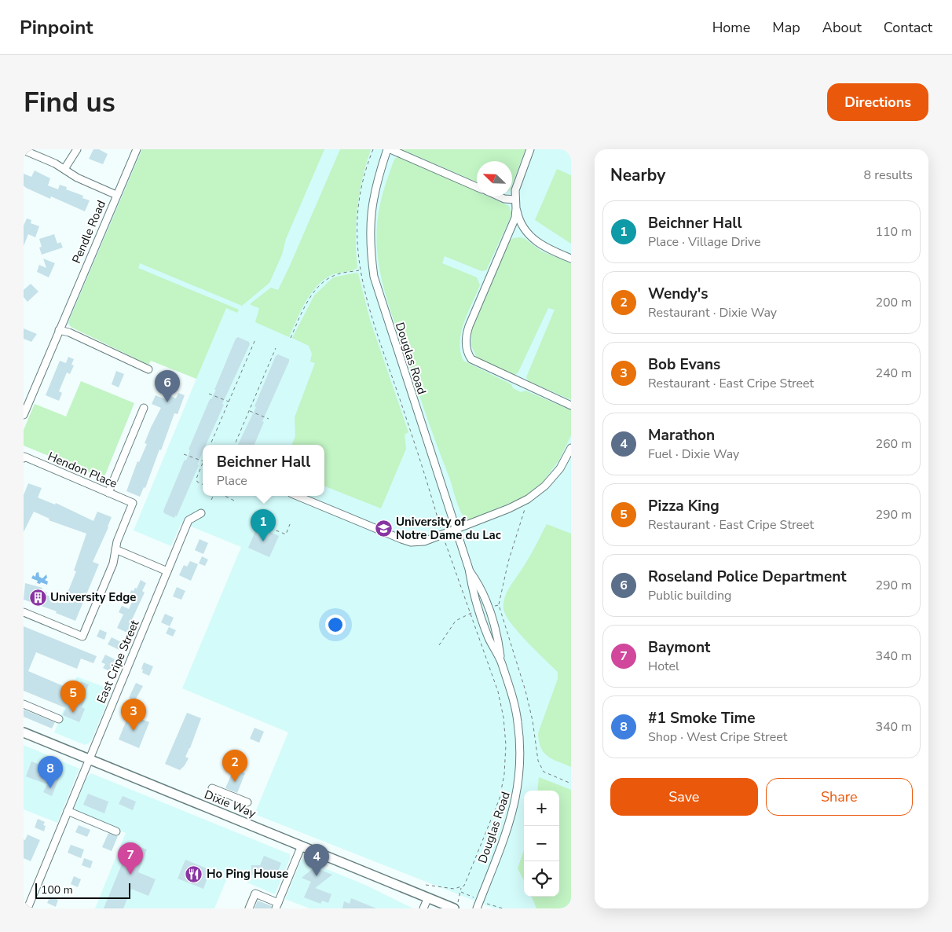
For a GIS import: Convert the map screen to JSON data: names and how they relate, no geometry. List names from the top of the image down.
{
  "streets": {
    "main road": ["Dixie Way"],
    "street": [
      "Pendle Road",
      "Douglas Road",
      "Hendon Place",
      "East Cripe Street"
    ]
  },
  "crossings": [
    ["East Cripe Street", "Dixie Way"]
  ],
  "places": {
    "school or university": ["University of Notre Dame du Lac"],
    "building": ["University Edge"],
    "restaurant": ["Ho Ping House"]
  },
  "scale_bar": "100 m",
  "north": "top left",
  "page": {
    "header": "Pinpoint",
    "nav": [
      "Home",
      "Map",
      "About",
      "Contact"
    ],
    "buttons": [
      "Directions",
      ["Save", "Share"]
    ],
    "title": "Find us",
    "heading": ["Nearby", "8 results"],
    "list": [
      {
        "mark": "1",
        "name": "Beichner Hall",
        "note": "Place · Village Drive",
        "value": "110 m"
      },
      {
        "mark": "2",
        "name": "Wendy's",
        "note": "Restaurant · Dixie Way",
        "value": "200 m"
      },
      {
        "mark": "3",
        "name": "Bob Evans",
        "note": "Restaurant · East Cripe Street",
        "value": "240 m"
      },
      {
        "mark": "4",
        "name": "Marathon",
        "note": "Fuel · Dixie Way",
        "value": "260 m"
      },
      {
        "mark": "5",
        "name": "Pizza King",
        "note": "Restaurant · East Cripe Street",
        "value": "290 m"
      },
      {
        "mark": "6",
        "name": "Roseland Police Department",
        "note": "Public building",
        "value": "290 m"
      },
      {
        "mark": "7",
        "name": "Baymont",
        "note": "Hotel",
        "value": "340 m"
      },
      {
        "mark": "8",
        "name": "#1 Smoke Time",
        "note": "Shop · West Cripe Street",
        "value": "340 m"
      }
    ],
    "pins": [
      "6",
      "1",
      "5",
      "3",
      "2",
      "8",
      "7",
      "4"
    ],
    "popup": ["Beichner Hall", "Place"],
    "map_buttons": ["+", "−"],
    "scale": "100 m"
  }
}
